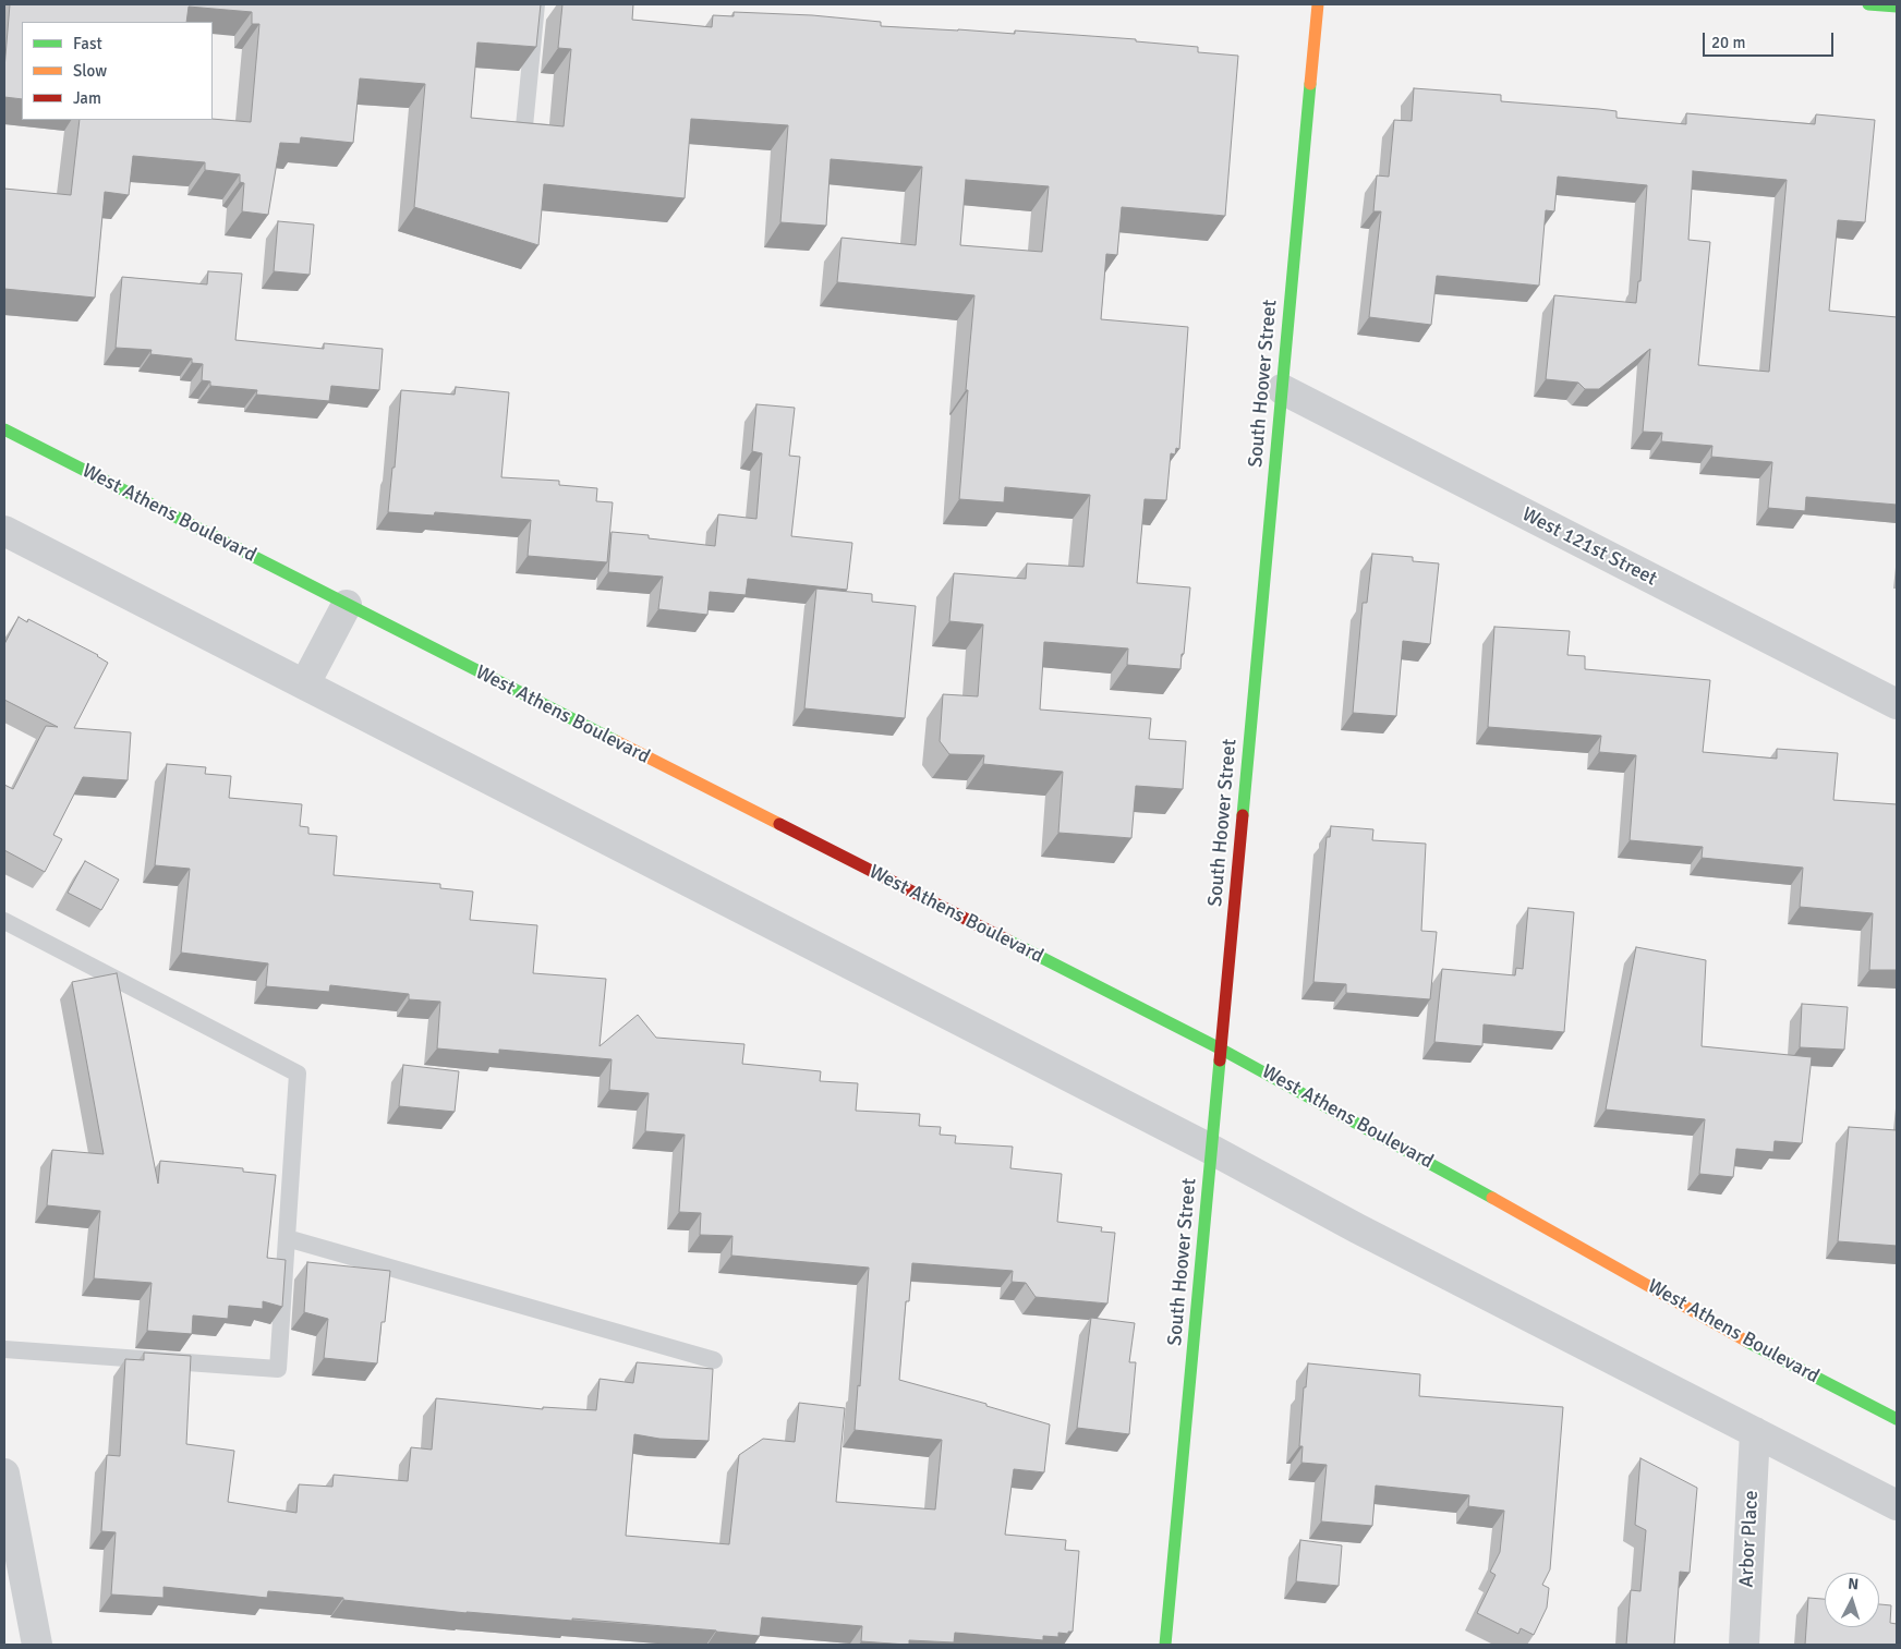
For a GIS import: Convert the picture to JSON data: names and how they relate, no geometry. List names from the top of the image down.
{
  "streets": {
    "street": [
      "South Hoover Street",
      "West Athens Boulevard",
      "West 121st Street",
      "Arbor Place"
    ]
  },
  "crossings": [
    ["South Hoover Street", "West Athens Boulevard"],
    ["South Hoover Street", "West 121st Street"]
  ],
  "legend": ["Fast", "Slow", "Jam"],
  "scale_bar": "20 m",
  "north": "top"
}
